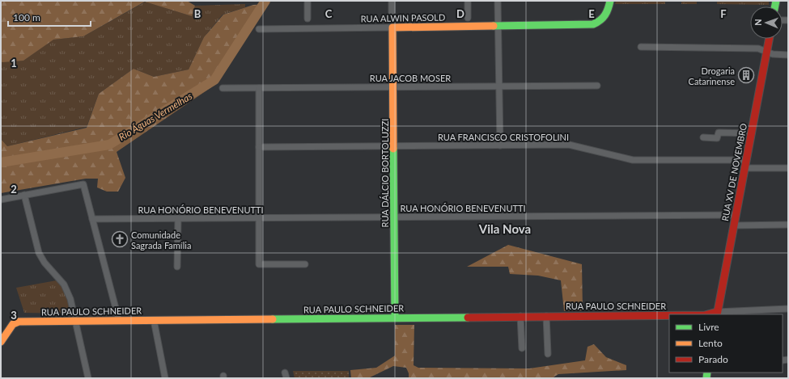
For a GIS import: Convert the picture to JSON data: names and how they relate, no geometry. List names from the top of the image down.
{
  "streets": {
    "street": [
      "RUA ALWIN PASOLD",
      "RUA JACOB MOSER",
      "RUA FRANCISCO CRISTOFOLINI",
      "RUA XV DE NOVEMBRO",
      "RUA DÁLCIO BORTOLUZZI",
      "RUA HONÓRIO BENEVENUTTI",
      "RUA PAULO SCHNEIDER"
    ]
  },
  "crossings": [
    ["RUA ALWIN PASOLD", "RUA DÁLCIO BORTOLUZZI"],
    ["RUA JACOB MOSER", "RUA DÁLCIO BORTOLUZZI"],
    ["RUA FRANCISCO CRISTOFOLINI", "RUA XV DE NOVEMBRO"],
    ["RUA FRANCISCO CRISTOFOLINI", "RUA DÁLCIO BORTOLUZZI"],
    ["RUA XV DE NOVEMBRO", "RUA HONÓRIO BENEVENUTTI"],
    ["RUA DÁLCIO BORTOLUZZI", "RUA HONÓRIO BENEVENUTTI"],
    ["RUA DÁLCIO BORTOLUZZI", "RUA PAULO SCHNEIDER"]
  ],
  "districts": ["Vila Nova"],
  "water": ["Rio Águas Vermelhas"],
  "places": {
    "building": ["Drogaria Catarinense"],
    "church": ["Comunidade Sagrada Família"]
  },
  "legend": ["Livre", "Lento", "Parado"],
  "scale_bar": "100 m",
  "north": "left",
  "grid": {
    "columns": [
      "B",
      "C",
      "D",
      "E",
      "F"
    ],
    "rows": ["1", "2", "3"]
  }
}
